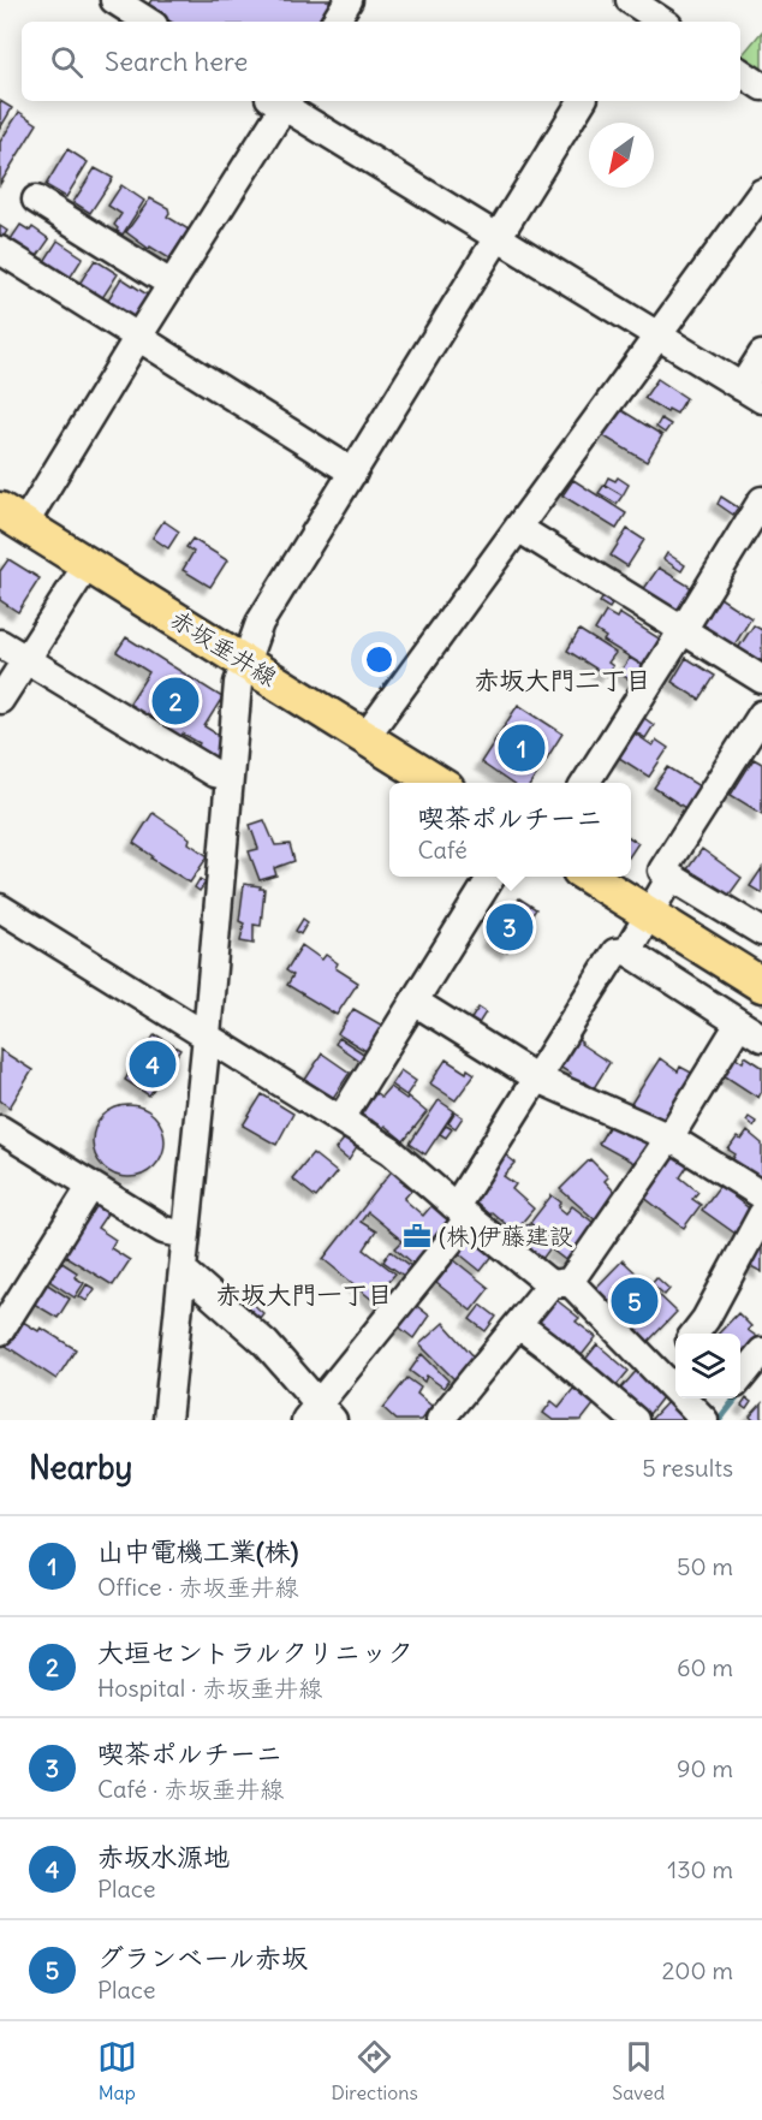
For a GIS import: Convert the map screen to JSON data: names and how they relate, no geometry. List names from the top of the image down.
{
  "streets": {
    "main road": ["赤坂垂井線"]
  },
  "districts": ["赤坂大門二丁目", "赤坂大門一丁目"],
  "places": {
    "office": ["(株)伊藤建設"]
  },
  "north": "bottom left",
  "page": {
    "search": "Search here",
    "pins": [
      "2",
      "1",
      "3",
      "4",
      "5"
    ],
    "popup": ["喫茶ポルチーニ", "Café"],
    "heading": ["Nearby", "5 results"],
    "list": [
      {
        "mark": "1",
        "name": "山中電機工業(株)",
        "note": "Office · 赤坂垂井線",
        "value": "50 m"
      },
      {
        "mark": "2",
        "name": "大垣セントラルクリニック",
        "note": "Hospital · 赤坂垂井線",
        "value": "60 m"
      },
      {
        "mark": "3",
        "name": "喫茶ポルチーニ",
        "note": "Café · 赤坂垂井線",
        "value": "90 m"
      },
      {
        "mark": "4",
        "name": "赤坂水源地",
        "note": "Place",
        "value": "130 m"
      },
      {
        "mark": "5",
        "name": "グランベール赤坂",
        "note": "Place",
        "value": "200 m"
      }
    ],
    "nav": ["Map", "Directions", "Saved"]
  }
}
